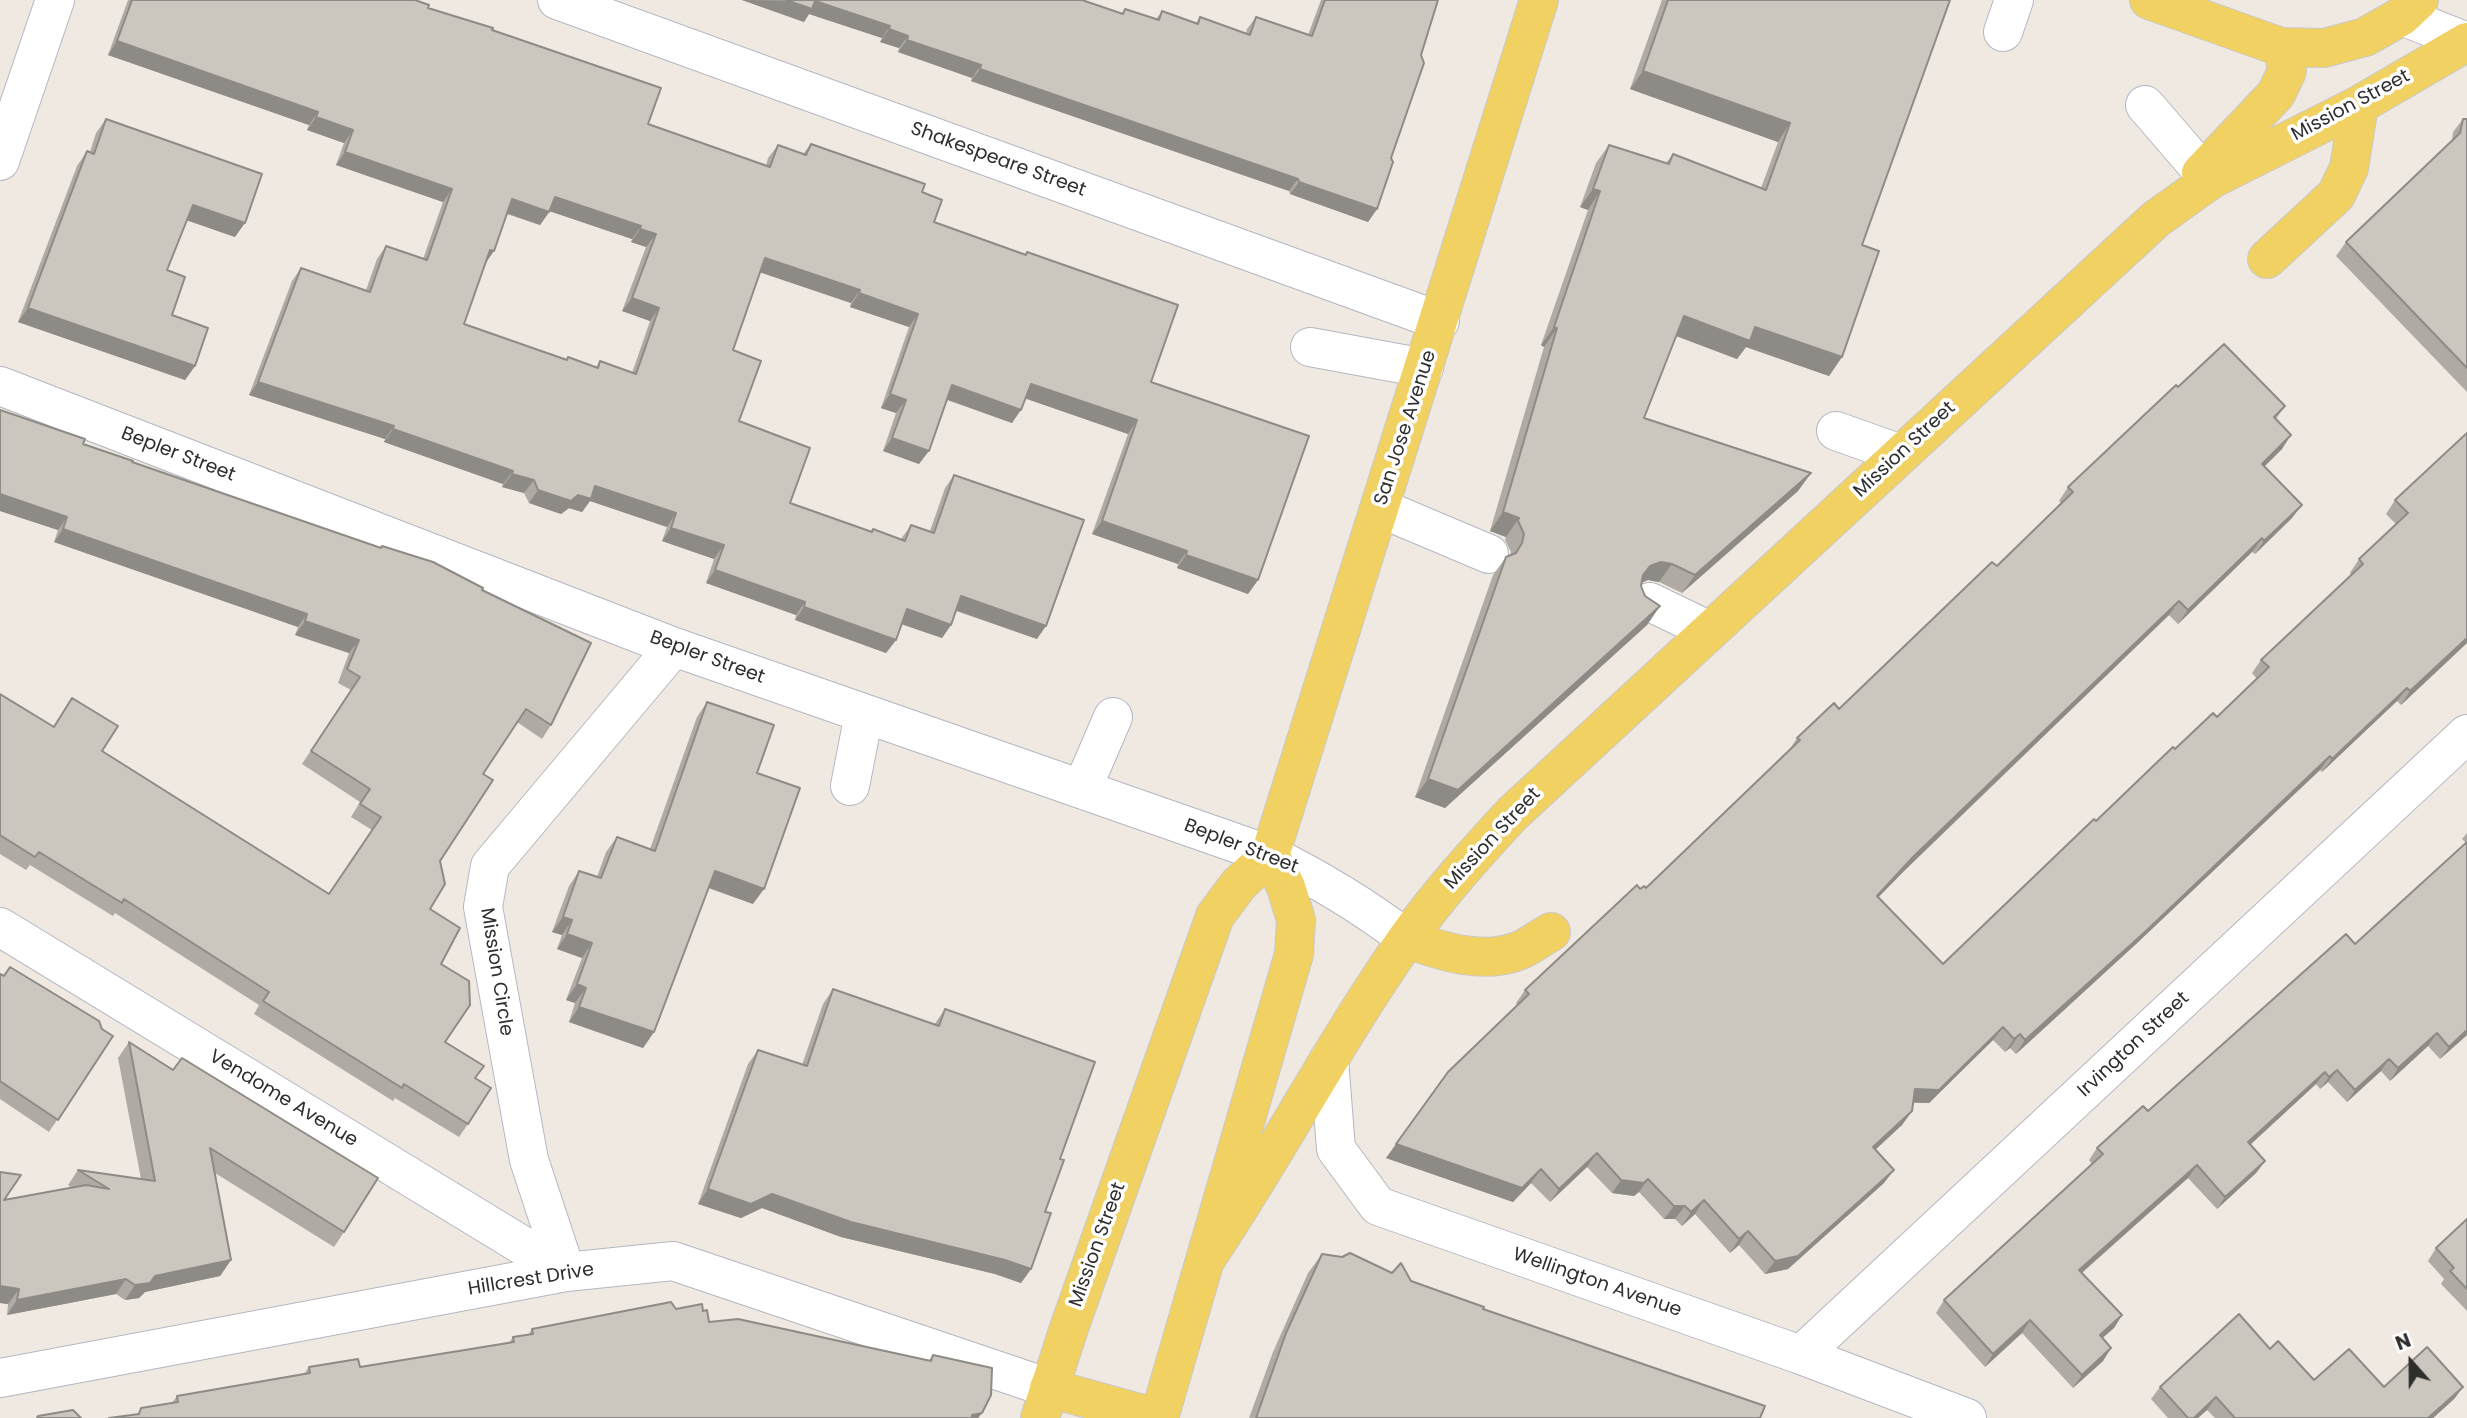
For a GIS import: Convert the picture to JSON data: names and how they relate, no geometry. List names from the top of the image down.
{
  "streets": {
    "main road": ["Mission Street", "San Jose Avenue"],
    "street": [
      "Shakespeare Street",
      "Bepler Street",
      "Mission Circle",
      "Irvington Street",
      "Vendome Avenue",
      "Hillcrest Drive",
      "Wellington Avenue"
    ]
  },
  "crossings": [
    ["Mission Street", "San Jose Avenue"],
    ["Mission Street", "Bepler Street"],
    ["Mission Street", "Hillcrest Drive"],
    ["Mission Street", "Wellington Avenue"],
    ["Shakespeare Street", "San Jose Avenue"],
    ["San Jose Avenue", "Bepler Street"],
    ["Bepler Street", "Mission Circle"],
    ["Mission Circle", "Vendome Avenue"],
    ["Mission Circle", "Hillcrest Drive"],
    ["Irvington Street", "Wellington Avenue"],
    ["Vendome Avenue", "Hillcrest Drive"]
  ],
  "north": "top"
}
